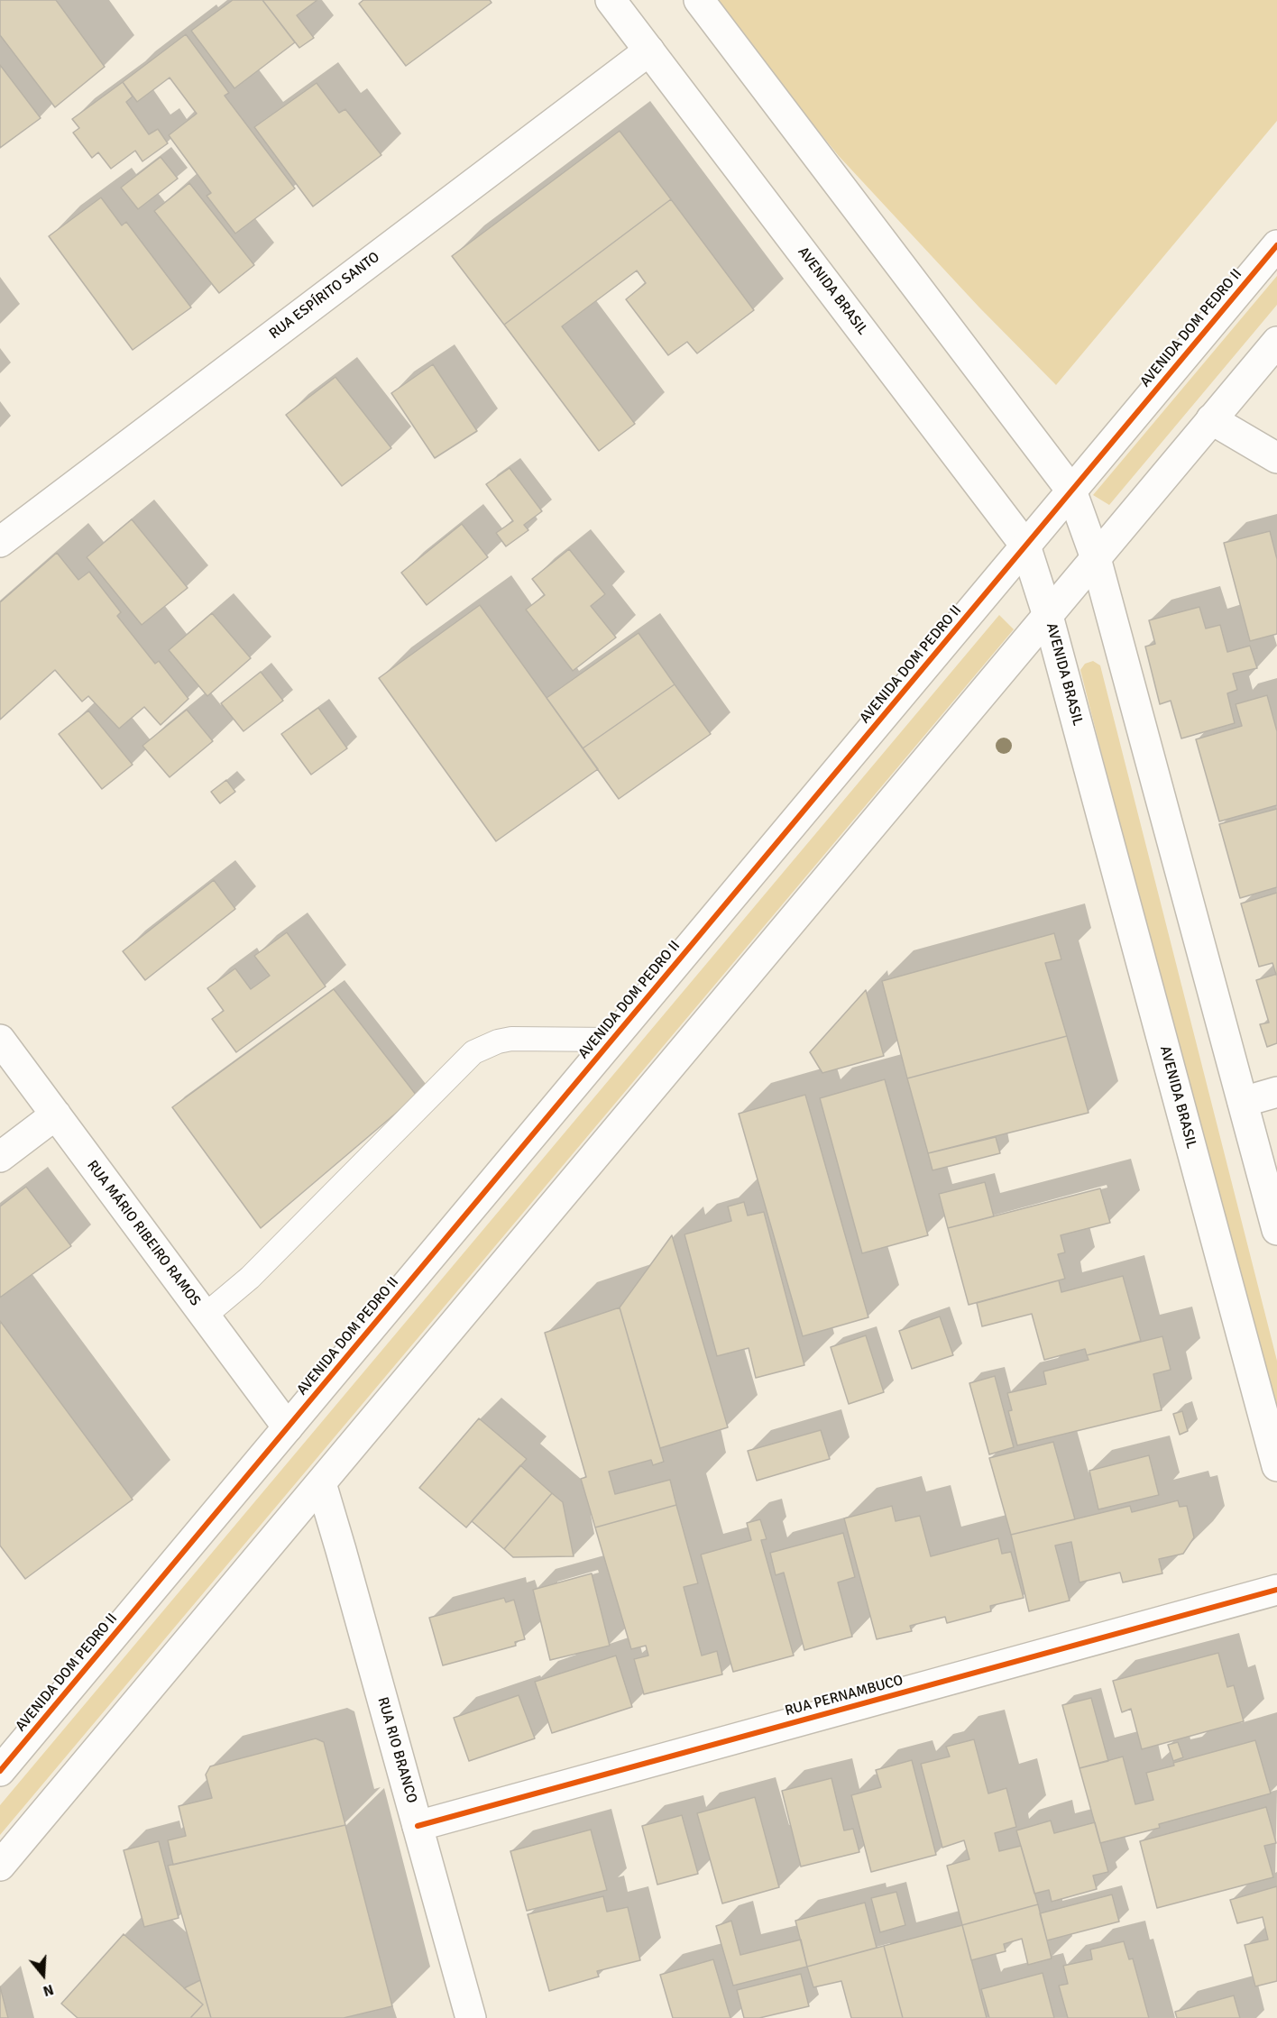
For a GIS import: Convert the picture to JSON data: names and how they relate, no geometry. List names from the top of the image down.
{
  "streets": {
    "main road": [
      "AVENIDA BRASIL",
      "RUA ESPÍRITO SANTO",
      "AVENIDA DOM PEDRO II",
      "RUA MÁRIO RIBEIRO RAMOS",
      "RUA PERNAMBUCO",
      "RUA RIO BRANCO"
    ]
  },
  "crossings": [
    ["AVENIDA BRASIL", "RUA ESPÍRITO SANTO"],
    ["AVENIDA BRASIL", "AVENIDA DOM PEDRO II"],
    ["AVENIDA DOM PEDRO II", "RUA MÁRIO RIBEIRO RAMOS"],
    ["RUA PERNAMBUCO", "RUA RIO BRANCO"]
  ],
  "north": "bottom"
}
